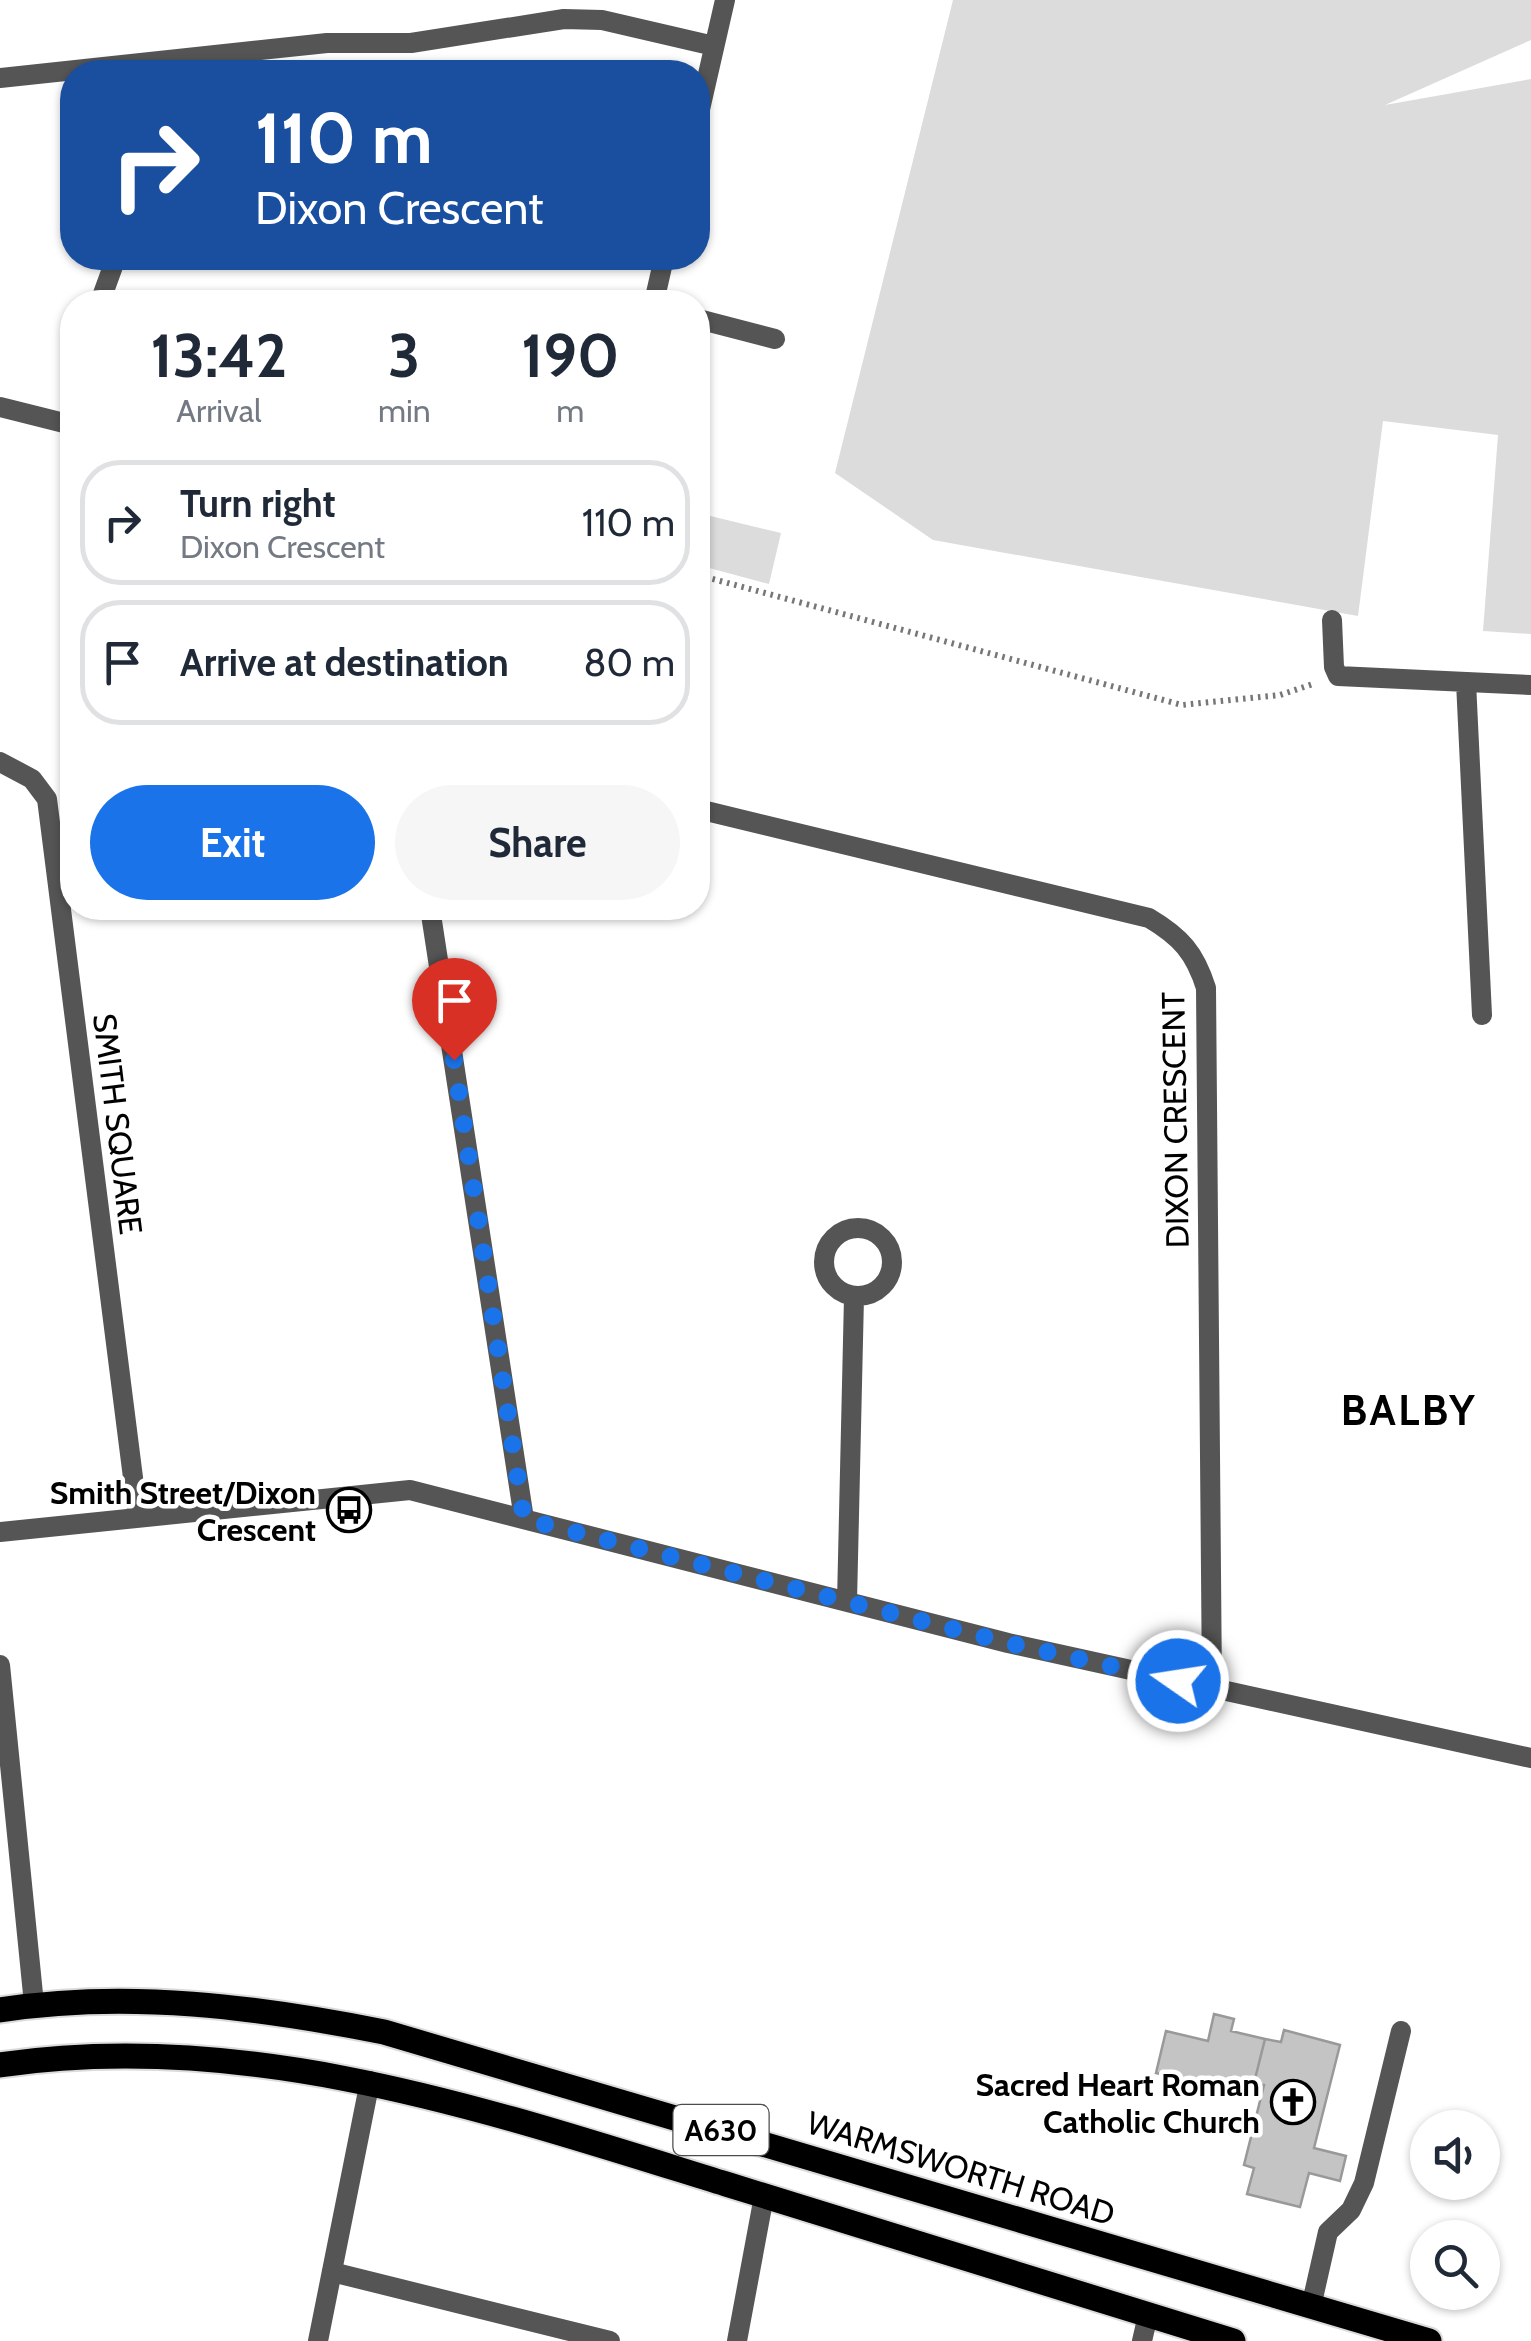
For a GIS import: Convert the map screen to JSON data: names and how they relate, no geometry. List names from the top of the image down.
{
  "streets": {
    "main road": ["A630", "WARMSWORTH ROAD"],
    "street": ["DIXON CRESCENT", "SMITH SQUARE"]
  },
  "districts": ["BALBY"],
  "places": {
    "bus stop": ["Smith Street/Dixon Crescent"],
    "church": ["Sacred Heart Roman Catholic Church"]
  },
  "page": {
    "turn": ["110 m", "Dixon Crescent"],
    "eta": [
      "13:42",
      "Arrival",
      "3",
      "min",
      "190",
      "m"
    ],
    "list": [
      {
        "name": "Turn right",
        "note": "Dixon Crescent",
        "value": "110 m"
      },
      {
        "name": "Arrive at destination",
        "value": "80 m"
      }
    ],
    "buttons": ["Exit", "Share"]
  }
}
